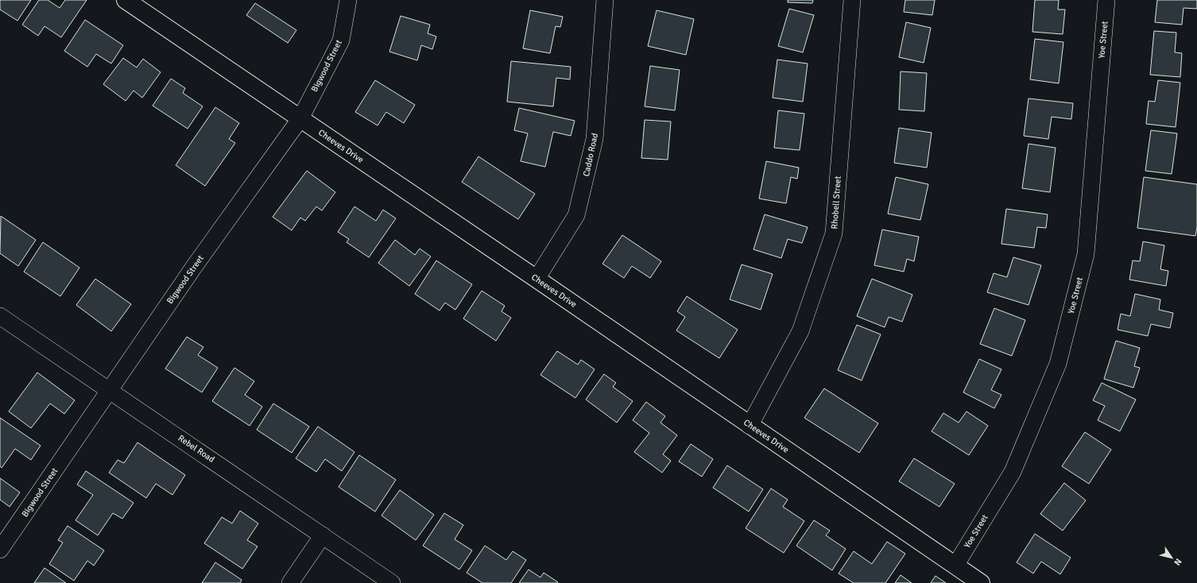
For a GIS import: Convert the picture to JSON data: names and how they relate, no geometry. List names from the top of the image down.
{
  "streets": {
    "street": [
      "Yoe Street",
      "Bigwood Street",
      "Cheeves Drive",
      "Caddo Road",
      "Rhobell Street",
      "Rebel Road"
    ]
  },
  "crossings": [
    ["Yoe Street", "Cheeves Drive"],
    ["Bigwood Street", "Cheeves Drive"],
    ["Bigwood Street", "Rebel Road"],
    ["Cheeves Drive", "Caddo Road"],
    ["Cheeves Drive", "Rhobell Street"]
  ],
  "north": "bottom right"
}
